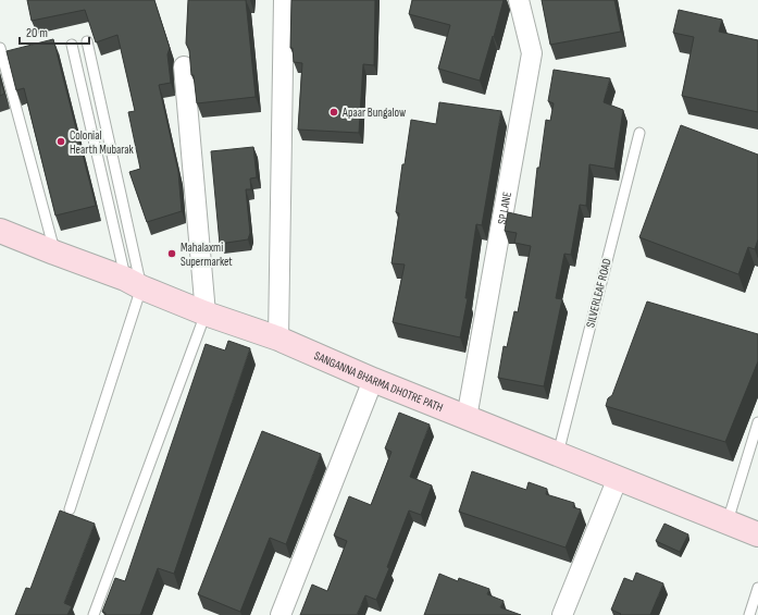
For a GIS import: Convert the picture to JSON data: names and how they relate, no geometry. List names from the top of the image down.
{
  "streets": {
    "street": ["SP LANE", "SANGANNA BHARMA DHOTRE PATH"],
    "lane": ["SILVERLEAF ROAD"]
  },
  "crossings": [
    ["SP LANE", "SANGANNA BHARMA DHOTRE PATH"],
    ["SILVERLEAF ROAD", "SANGANNA BHARMA DHOTRE PATH"]
  ],
  "places": ["Apaar Bungalow", "Colonial Hearth Mubarak", "Mahalaxmi Supermarket"],
  "scale_bar": "20 m"
}
